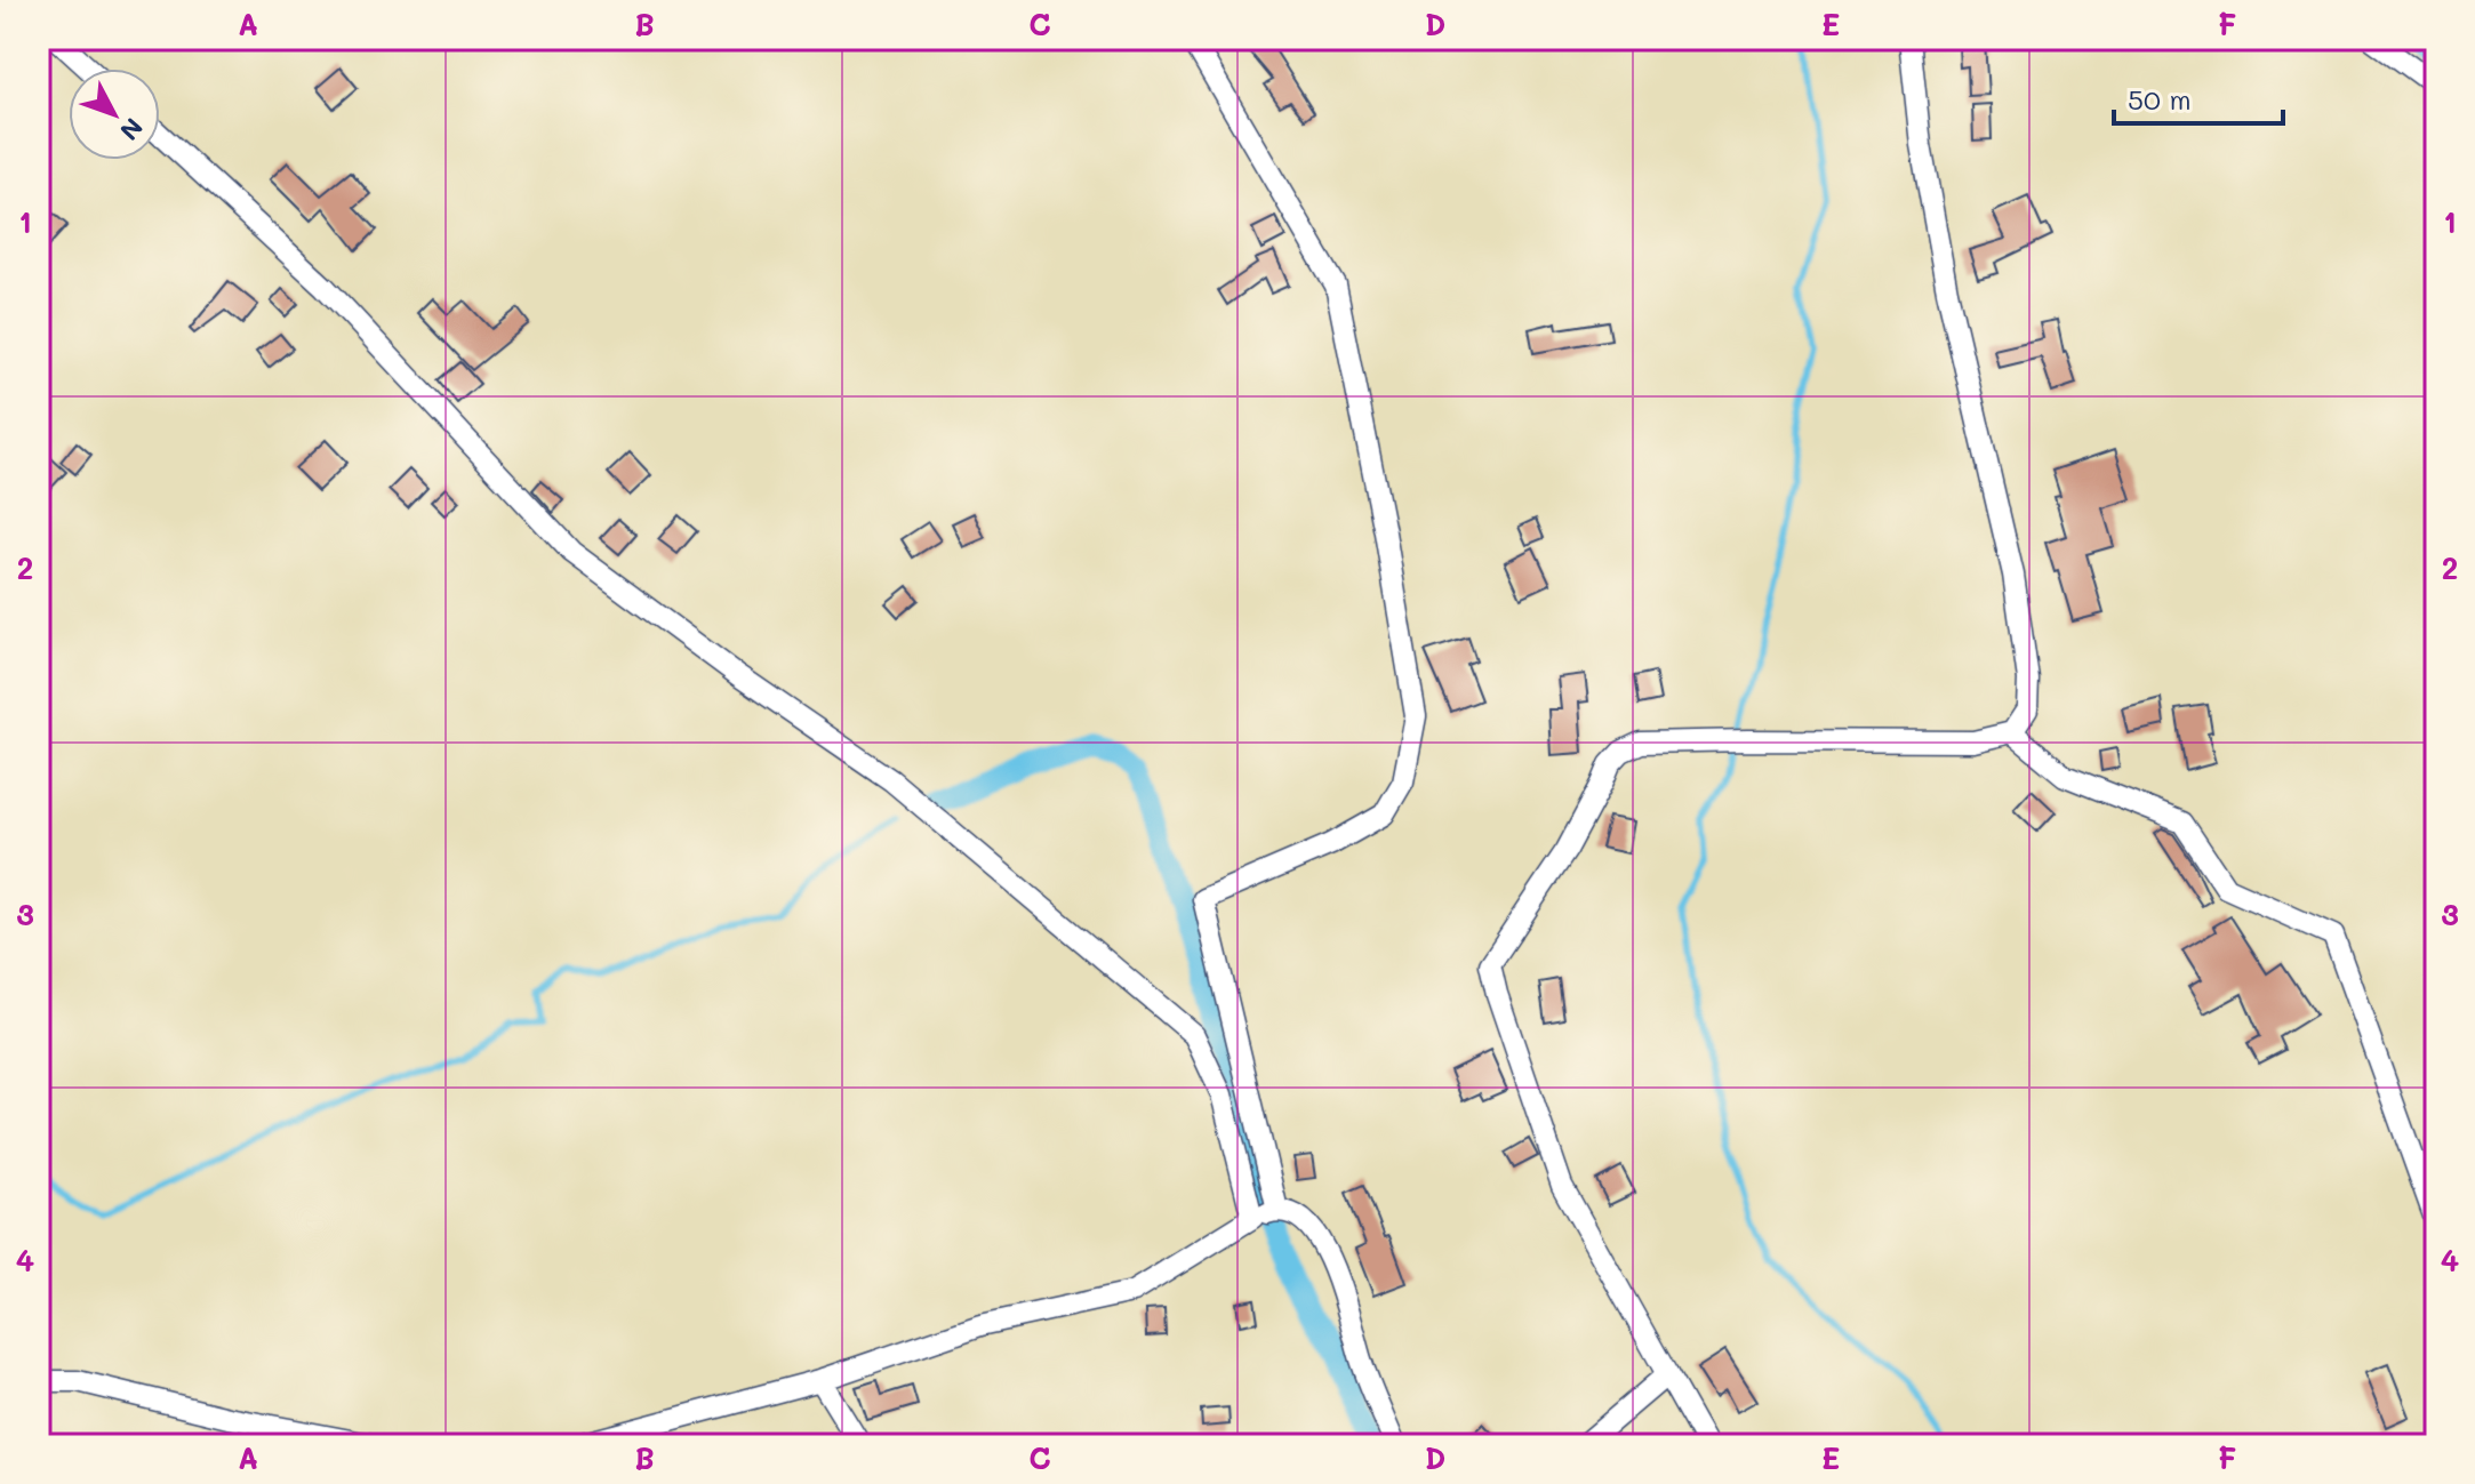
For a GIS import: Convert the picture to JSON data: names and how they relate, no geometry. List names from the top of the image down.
{
  "scale_bar": "50 m",
  "north": "bottom right",
  "grid": {
    "columns": [
      "A",
      "B",
      "C",
      "D",
      "E",
      "F"
    ],
    "rows": [
      "1",
      "2",
      "3",
      "4"
    ]
  }
}
